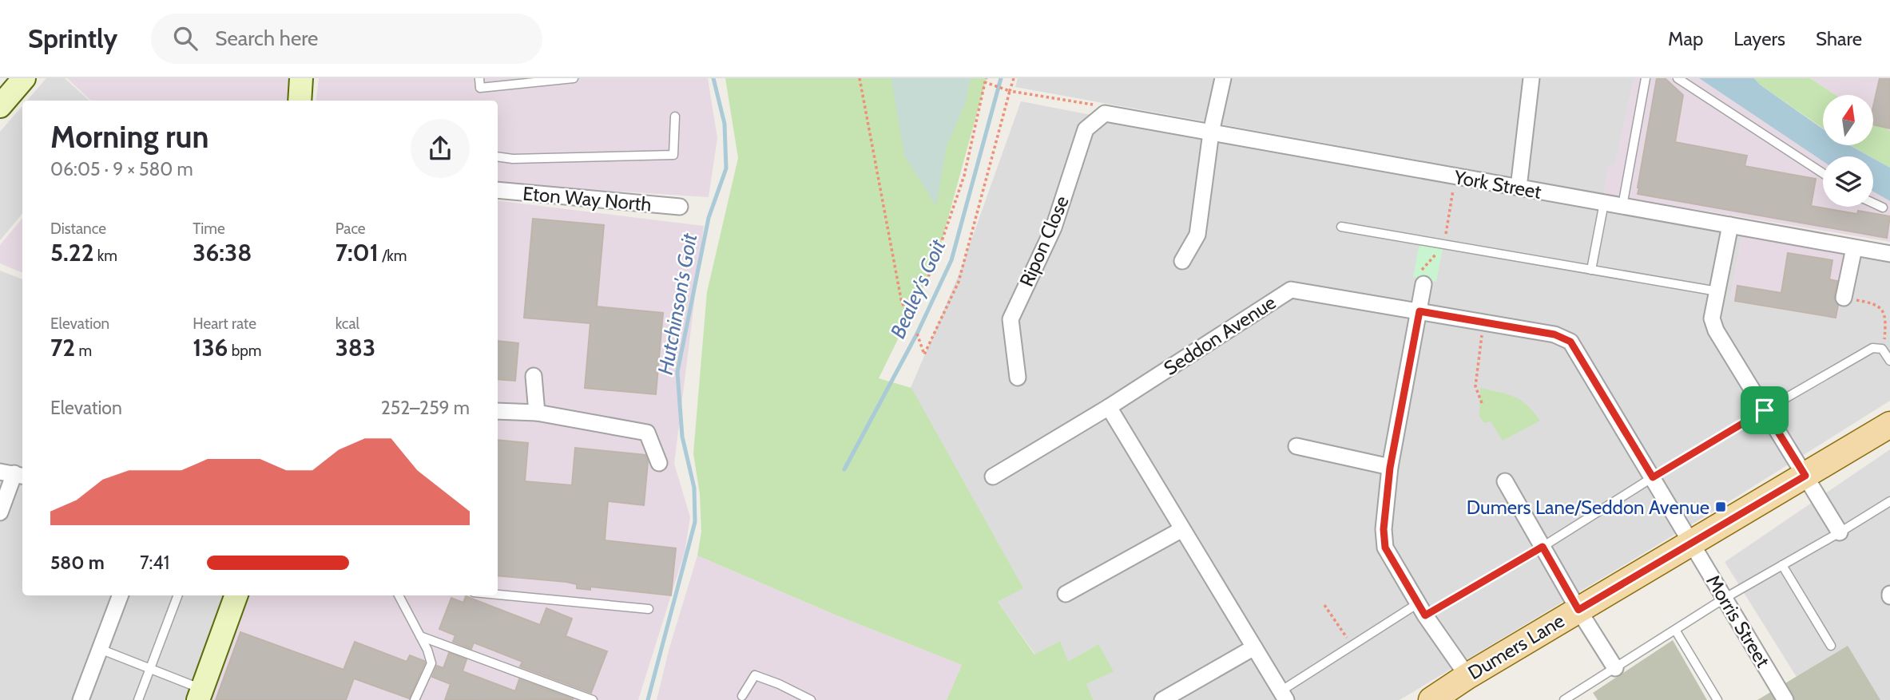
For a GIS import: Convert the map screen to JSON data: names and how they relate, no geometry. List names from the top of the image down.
{
  "streets": {
    "main road": ["Dumers Lane"],
    "street": [
      "York Street",
      "Eton Way North",
      "Ripon Close",
      "Seddon Avenue",
      "Morris Street"
    ]
  },
  "crossings": [
    ["York Street", "Ripon Close"],
    ["Seddon Avenue", "Morris Street"],
    ["Seddon Avenue", "Dumers Lane"],
    ["Morris Street", "Dumers Lane"]
  ],
  "water": ["Bealey's Goit", "Hutchinson's Goit"],
  "places": {
    "transit": ["Dumers Lane/Seddon Avenue"]
  },
  "north": "top",
  "page": {
    "header": "Sprintly",
    "search": "Search here",
    "nav": ["Map", "Layers", "Share"],
    "heading": ["Morning run", "06:05 · 9 × 580 m"],
    "stats": [
      ["Distance", "5.22 km"],
      ["Time", "36:38"],
      ["Pace", "7:01 /km"],
      ["Elevation", "72 m"],
      ["Heart rate", "136 bpm"],
      ["kcal", "383"]
    ],
    "chart": ["Elevation", "252–259 m"],
    "list": [
      {
        "name": "580 m",
        "note": "7:41"
      }
    ]
  }
}
